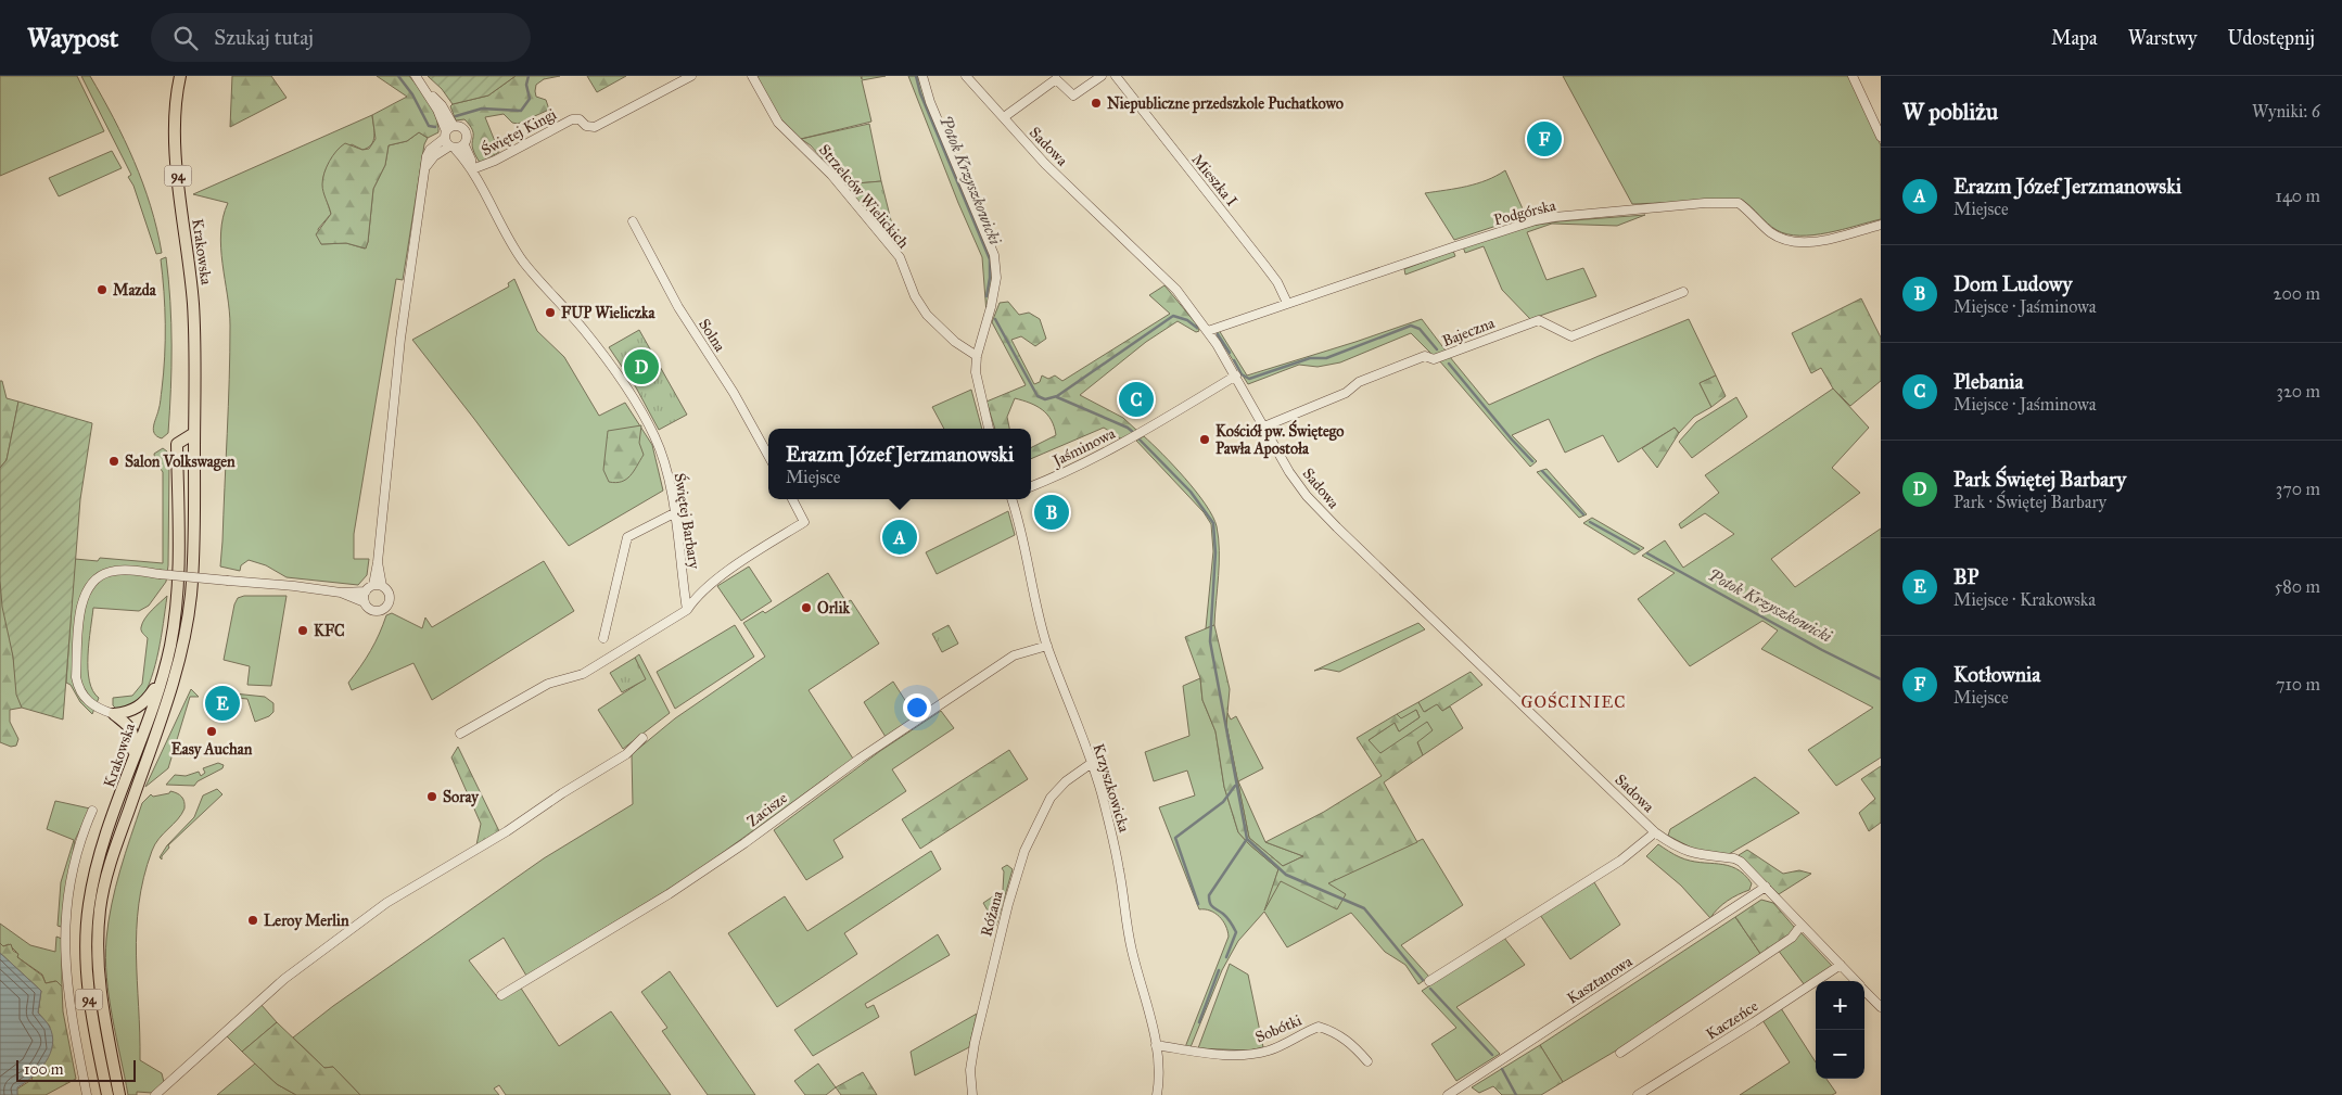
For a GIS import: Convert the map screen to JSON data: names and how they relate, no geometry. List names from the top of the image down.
{
  "streets": {
    "main road": ["94", "Krakowska"],
    "street": [
      "Świętej Kingi",
      "Sadowa",
      "Mieszka I",
      "Strzelców Wielickich",
      "Podgórska",
      "Bajeczna",
      "Solna",
      "Jaśminowa",
      "Świętej Barbary",
      "Krzyszkowicka",
      "Zacisze",
      "Różana",
      "Kasztanowa",
      "Kaczeńce",
      "Sobótki"
    ]
  },
  "crossings": [
    ["Świętej Kingi", "Świętej Barbary"],
    ["Sadowa", "Podgórska"],
    ["Sadowa", "Bajeczna"],
    ["Sadowa", "Jaśminowa"],
    ["Sadowa", "Kasztanowa"],
    ["Sadowa", "Kaczeńce"],
    ["94", "Krakowska"],
    ["Mieszka I", "Podgórska"],
    ["Krzyszkowicka", "Zacisze"],
    ["Krzyszkowicka", "Różana"],
    ["Krzyszkowicka", "Sobótki"]
  ],
  "districts": ["GOŚCINIEC"],
  "water": ["Potok Krzyszkowicki"],
  "places": [
    "Niepubliczne przedszkole Puchatkowo",
    "Mazda",
    "FUP Wieliczka",
    "Kościół pw. Świętego Pawła Apostoła",
    "Salon Volkswagen",
    "Orlik",
    "KFC",
    "Easy Auchan",
    "Soray",
    "Leroy Merlin"
  ],
  "scale_bar": "100 m",
  "page": {
    "header": "Waypost",
    "search": "Szukaj tutaj",
    "nav": ["Mapa", "Warstwy", "Udostępnij"],
    "heading": ["W pobliżu", "Wyniki: 6"],
    "pins": [
      "F",
      "D",
      "C",
      "B",
      "A",
      "E"
    ],
    "list": [
      {
        "mark": "A",
        "name": "Erazm Józef Jerzmanowski",
        "note": "Miejsce",
        "value": "140 m"
      },
      {
        "mark": "B",
        "name": "Dom Ludowy",
        "note": "Miejsce · Jaśminowa",
        "value": "200 m"
      },
      {
        "mark": "C",
        "name": "Plebania",
        "note": "Miejsce · Jaśminowa",
        "value": "320 m"
      },
      {
        "mark": "D",
        "name": "Park Świętej Barbary",
        "note": "Park · Świętej Barbary",
        "value": "370 m"
      },
      {
        "mark": "E",
        "name": "BP",
        "note": "Miejsce · Krakowska",
        "value": "580 m"
      },
      {
        "mark": "F",
        "name": "Kotłownia",
        "note": "Miejsce",
        "value": "710 m"
      }
    ],
    "popup": ["Erazm Józef Jerzmanowski", "Miejsce"],
    "map_buttons": ["+", "−"],
    "scale": "100 m"
  }
}
